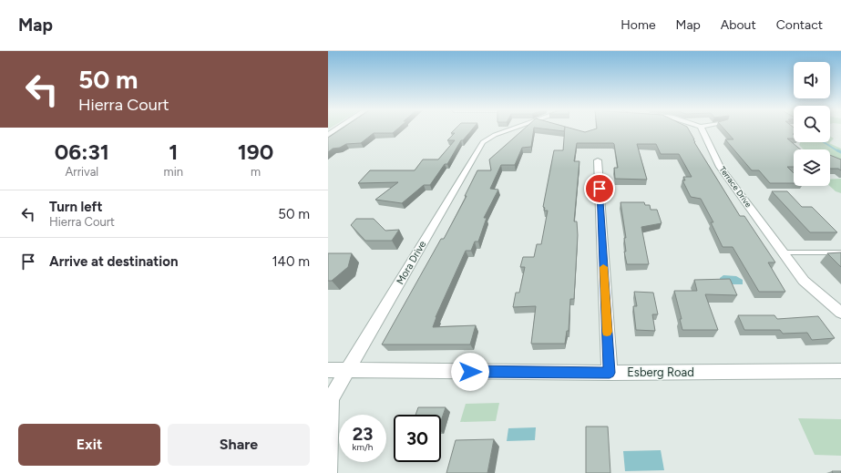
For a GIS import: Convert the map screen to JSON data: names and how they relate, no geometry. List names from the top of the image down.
{
  "streets": {
    "street": ["Terrace Drive", "Mora Drive", "Esberg Road"]
  },
  "crossings": [
    ["Mora Drive", "Esberg Road"]
  ],
  "page": {
    "header": "Map",
    "nav": [
      "Home",
      "Map",
      "About",
      "Contact"
    ],
    "turn": ["50 m", "Hierra Court"],
    "eta": [
      "06:31",
      "Arrival",
      "1",
      "min",
      "190",
      "m"
    ],
    "list": [
      {
        "name": "Turn left",
        "note": "Hierra Court",
        "value": "50 m"
      },
      {
        "name": "Arrive at destination",
        "value": "140 m"
      }
    ],
    "speed": "23 km/h",
    "limit": "30",
    "buttons": ["Exit", "Share"]
  }
}
